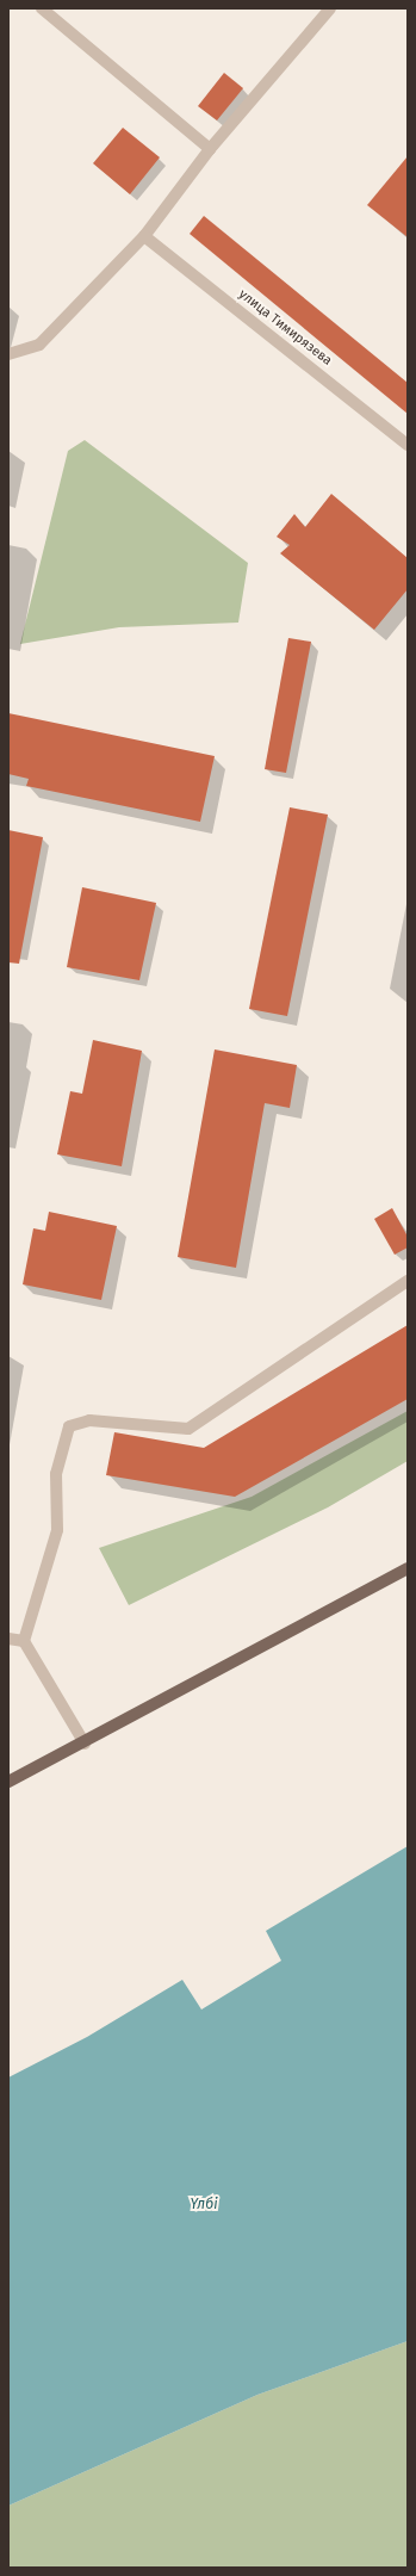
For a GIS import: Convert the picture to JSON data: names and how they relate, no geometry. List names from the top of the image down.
{
  "streets": {
    "street": ["улица Тимирязева"]
  },
  "water": ["Үлбі"]
}
